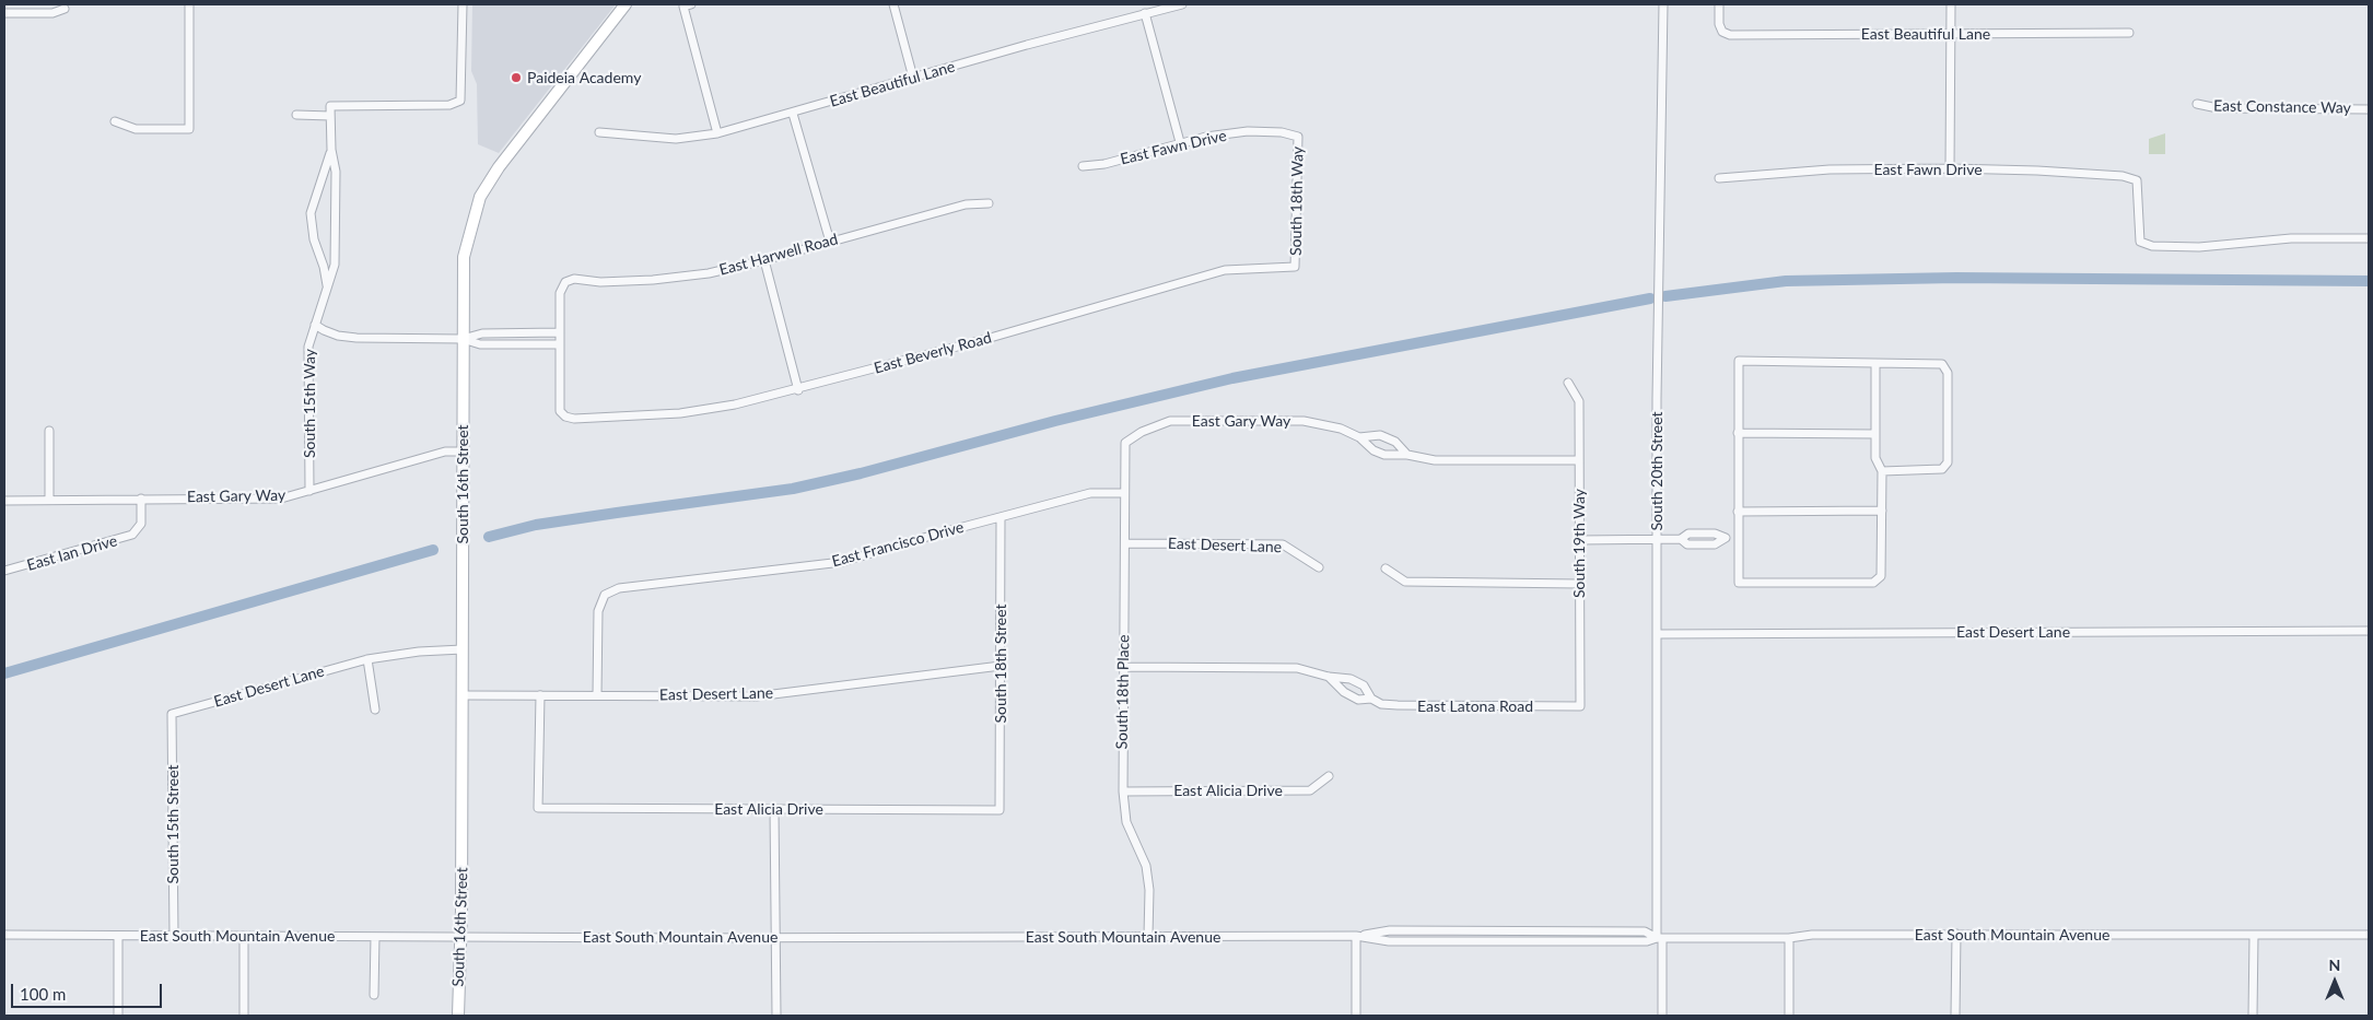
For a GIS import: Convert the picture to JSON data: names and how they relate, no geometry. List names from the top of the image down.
{
  "streets": {
    "main road": ["South 16th Street"],
    "street": [
      "East Beautiful Lane",
      "East Constance Way",
      "East Fawn Drive",
      "South 18th Way",
      "East Harwell Road",
      "East Beverly Road",
      "South 15th Way",
      "East Gary Way",
      "South 20th Street",
      "South 19th Way",
      "East Francisco Drive",
      "East Desert Lane",
      "East Ian Drive",
      "South 18th Street",
      "South 18th Place",
      "East Latona Road",
      "East Alicia Drive",
      "South 15th Street",
      "East South Mountain Avenue"
    ]
  },
  "crossings": [
    ["East Fawn Drive", "South 18th Way"],
    ["South 18th Way", "East Beverly Road"],
    ["South 15th Way", "East Gary Way"],
    ["East Gary Way", "South 16th Street"],
    ["East Gary Way", "South 19th Way"],
    ["East Gary Way", "East Ian Drive"],
    ["East Gary Way", "South 18th Place"],
    ["South 20th Street", "East Desert Lane"],
    ["South 20th Street", "East South Mountain Avenue"],
    ["South 16th Street", "East Desert Lane"],
    ["South 16th Street", "East South Mountain Avenue"],
    ["South 19th Way", "East Latona Road"],
    ["East Francisco Drive", "East Desert Lane"],
    ["East Francisco Drive", "South 18th Street"],
    ["East Francisco Drive", "South 18th Place"],
    ["East Desert Lane", "South 18th Street"],
    ["East Desert Lane", "South 18th Place"],
    ["East Desert Lane", "East Alicia Drive"],
    ["East Desert Lane", "South 15th Street"],
    ["South 18th Street", "East Alicia Drive"],
    ["South 18th Place", "East Latona Road"],
    ["South 18th Place", "East Alicia Drive"],
    ["South 18th Place", "East South Mountain Avenue"],
    ["South 15th Street", "East South Mountain Avenue"]
  ],
  "places": ["Paideia Academy"],
  "scale_bar": "100 m",
  "north": "top"
}
